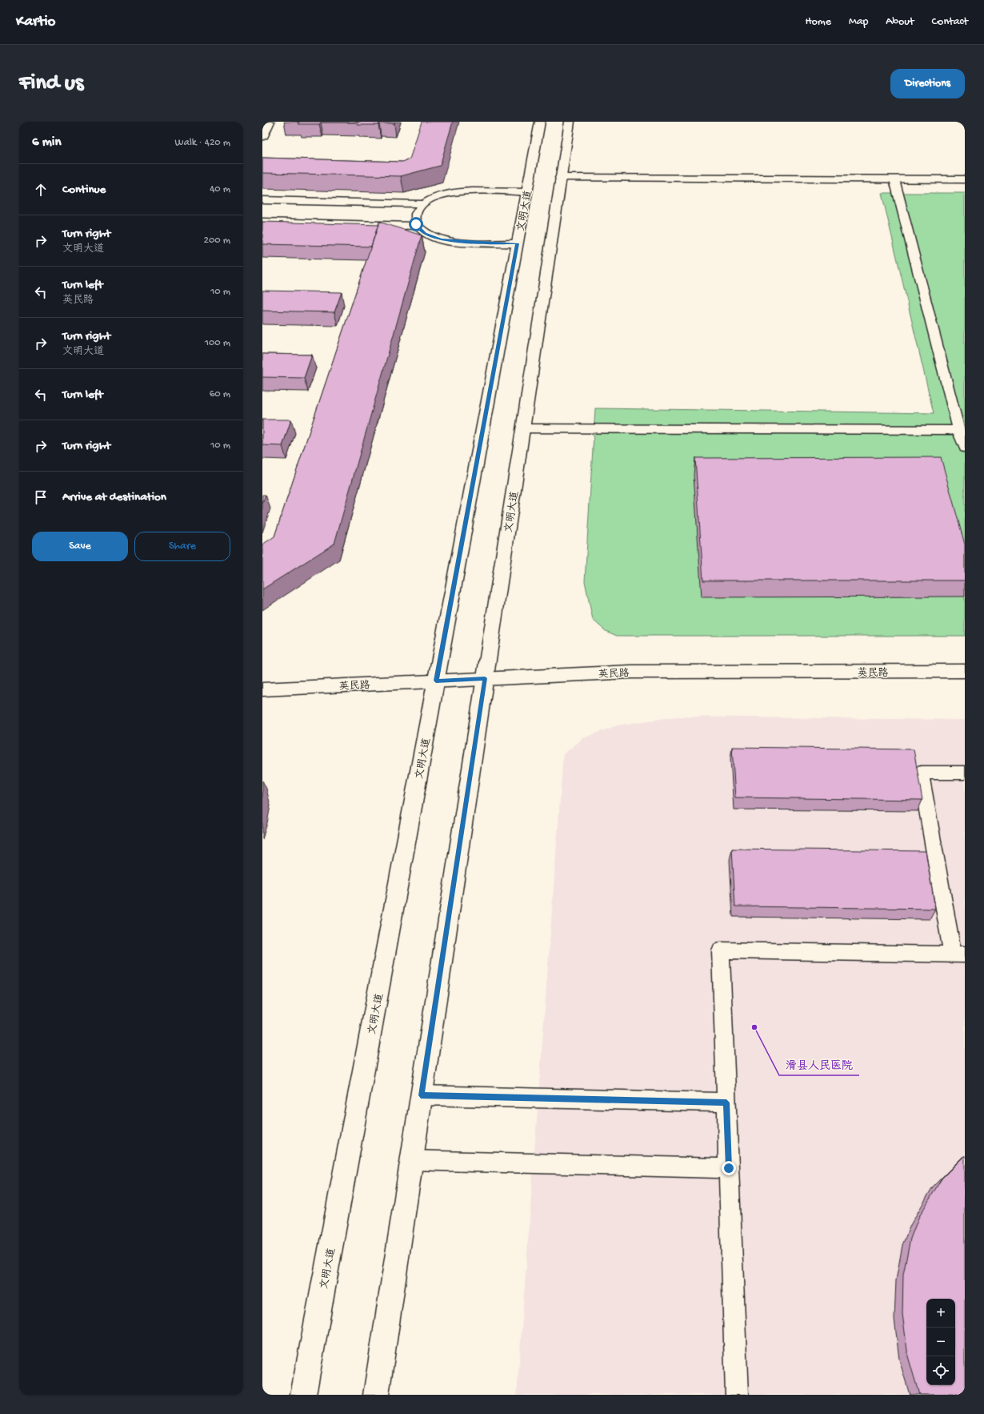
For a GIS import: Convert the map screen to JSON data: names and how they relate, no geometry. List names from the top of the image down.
{
  "streets": {
    "main road": ["文明大道", "英民路"]
  },
  "crossings": [
    ["文明大道", "英民路"]
  ],
  "places": ["滑县人民医院"],
  "page": {
    "header": "Kartio",
    "nav": [
      "Home",
      "Map",
      "About",
      "Contact"
    ],
    "buttons": [
      "Directions",
      ["Save", "Share"]
    ],
    "title": "Find us",
    "heading": ["6 min", "Walk · 420 m"],
    "list": [
      ["Continue", "40 m"],
      ["Turn right", "文明大道", "200 m"],
      ["Turn left", "英民路", "10 m"],
      ["Turn right", "文明大道", "100 m"],
      ["Turn left", "60 m"],
      ["Turn right", "10 m"],
      "Arrive at destination"
    ],
    "map_buttons": ["+", "−"]
  }
}
